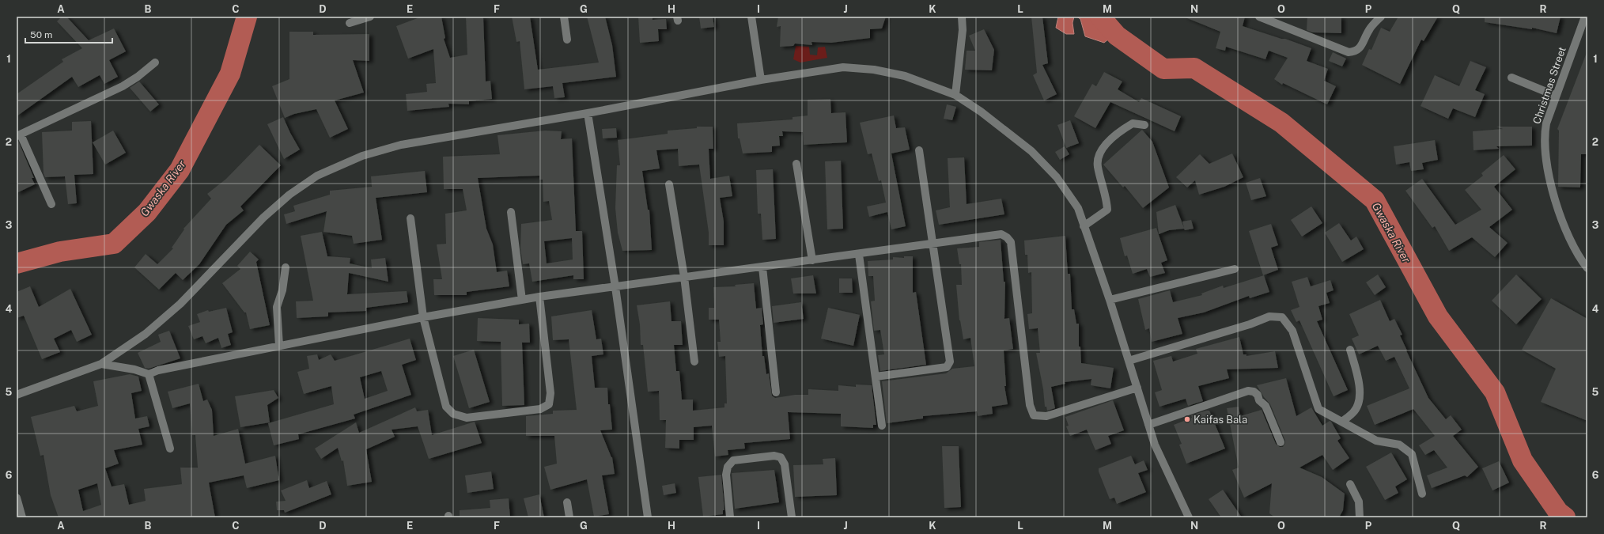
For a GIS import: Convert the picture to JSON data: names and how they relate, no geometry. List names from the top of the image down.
{
  "streets": {
    "street": ["Christmas Street"]
  },
  "water": ["Gwaska River"],
  "places": ["Kaifas Bala"],
  "scale_bar": "50 m",
  "grid": {
    "columns": [
      "A",
      "B",
      "C",
      "D",
      "E",
      "F",
      "G",
      "H",
      "I",
      "J",
      "K",
      "L",
      "M",
      "N",
      "O",
      "P",
      "Q",
      "R"
    ],
    "rows": [
      "1",
      "2",
      "3",
      "4",
      "5",
      "6"
    ]
  }
}
